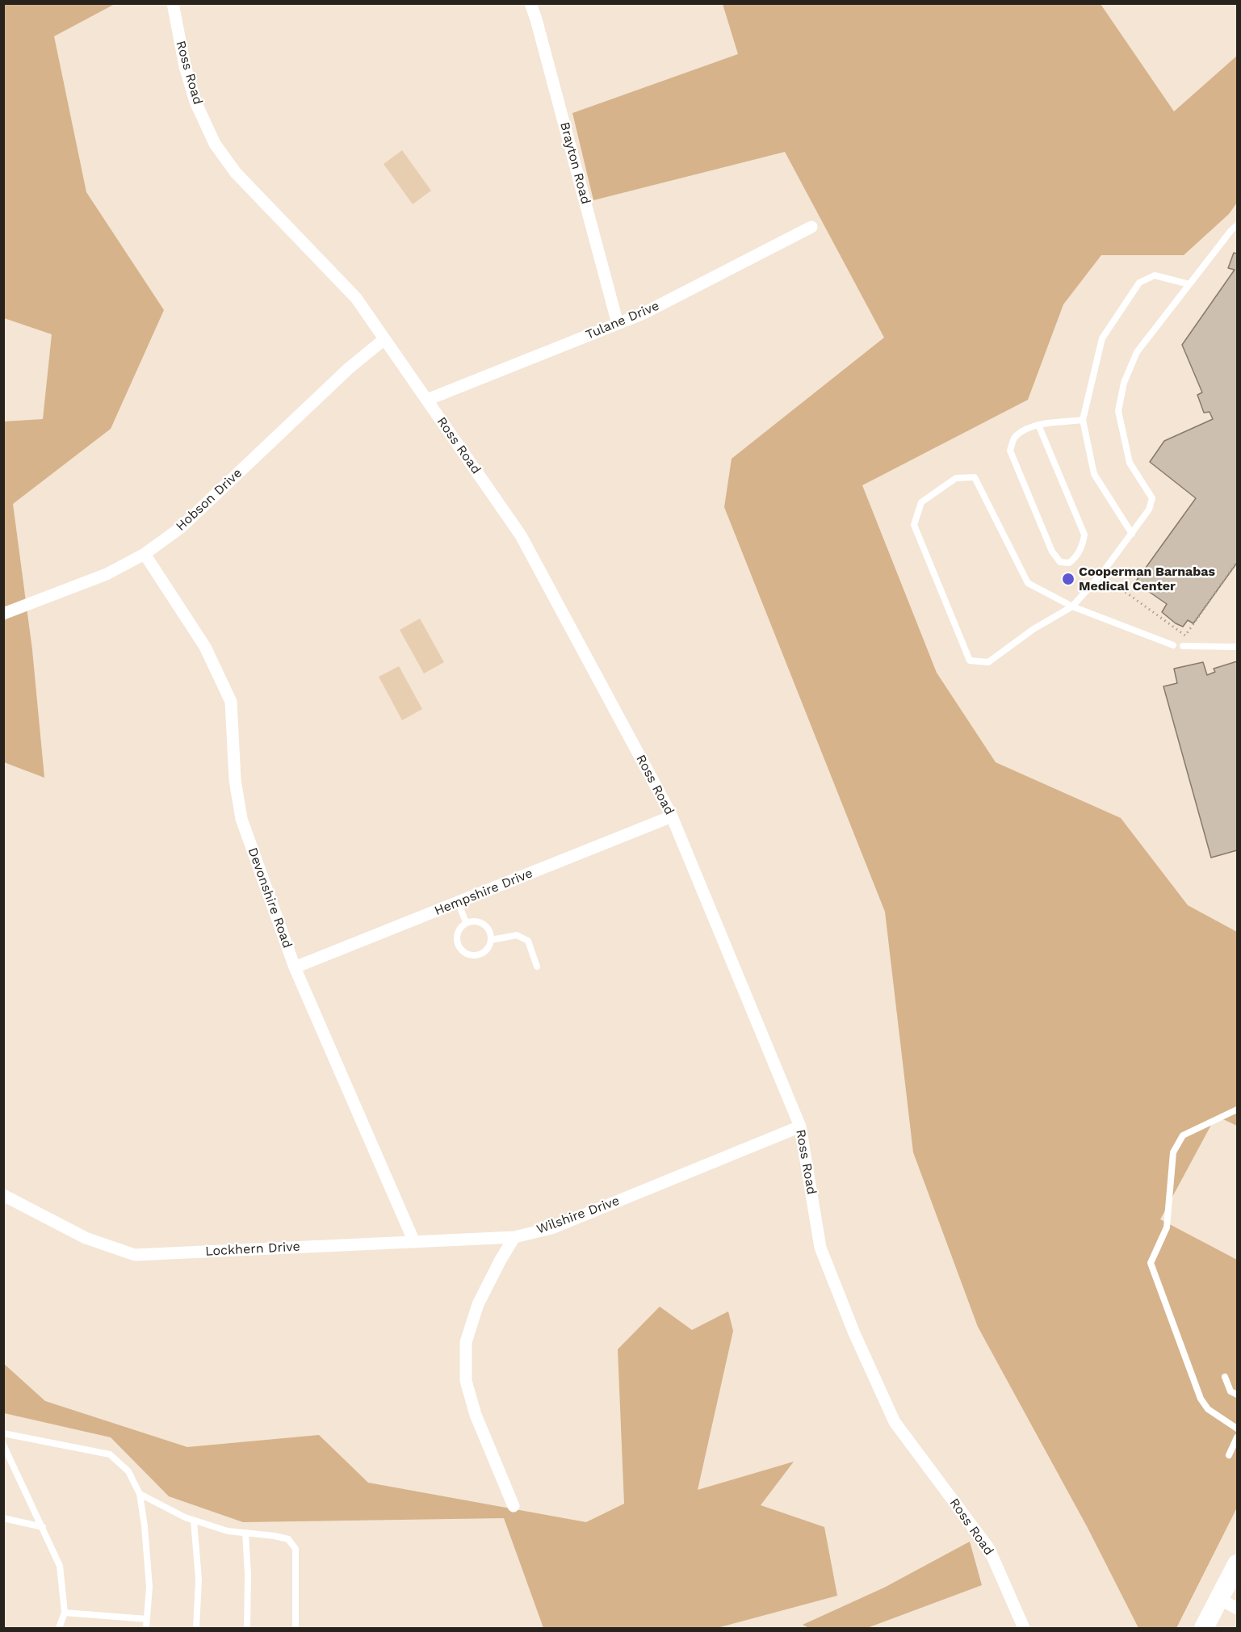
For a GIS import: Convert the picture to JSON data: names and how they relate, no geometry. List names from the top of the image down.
{
  "streets": {
    "street": [
      "Ross Road",
      "Brayton Road",
      "Tulane Drive",
      "Hobson Drive",
      "Hempshire Drive",
      "Devonshire Road",
      "Wilshire Drive",
      "Lockhern Drive"
    ]
  },
  "crossings": [
    ["Ross Road", "Tulane Drive"],
    ["Ross Road", "Hobson Drive"],
    ["Ross Road", "Hempshire Drive"],
    ["Ross Road", "Wilshire Drive"],
    ["Brayton Road", "Tulane Drive"],
    ["Hobson Drive", "Devonshire Road"],
    ["Hempshire Drive", "Devonshire Road"],
    ["Devonshire Road", "Lockhern Drive"],
    ["Wilshire Drive", "Lockhern Drive"]
  ],
  "places": ["Cooperman Barnabas Medical Center"]
}
